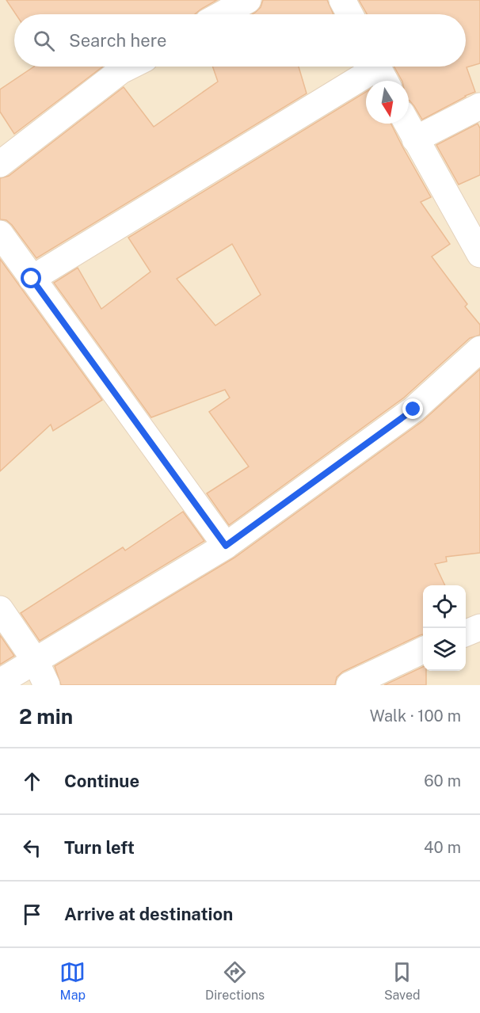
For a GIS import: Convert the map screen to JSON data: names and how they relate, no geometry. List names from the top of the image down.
{
  "north": "bottom",
  "page": {
    "search": "Search here",
    "heading": ["2 min", "Walk · 100 m"],
    "list": [
      ["Continue", "60 m"],
      ["Turn left", "40 m"],
      "Arrive at destination"
    ],
    "nav": ["Map", "Directions", "Saved"]
  }
}
